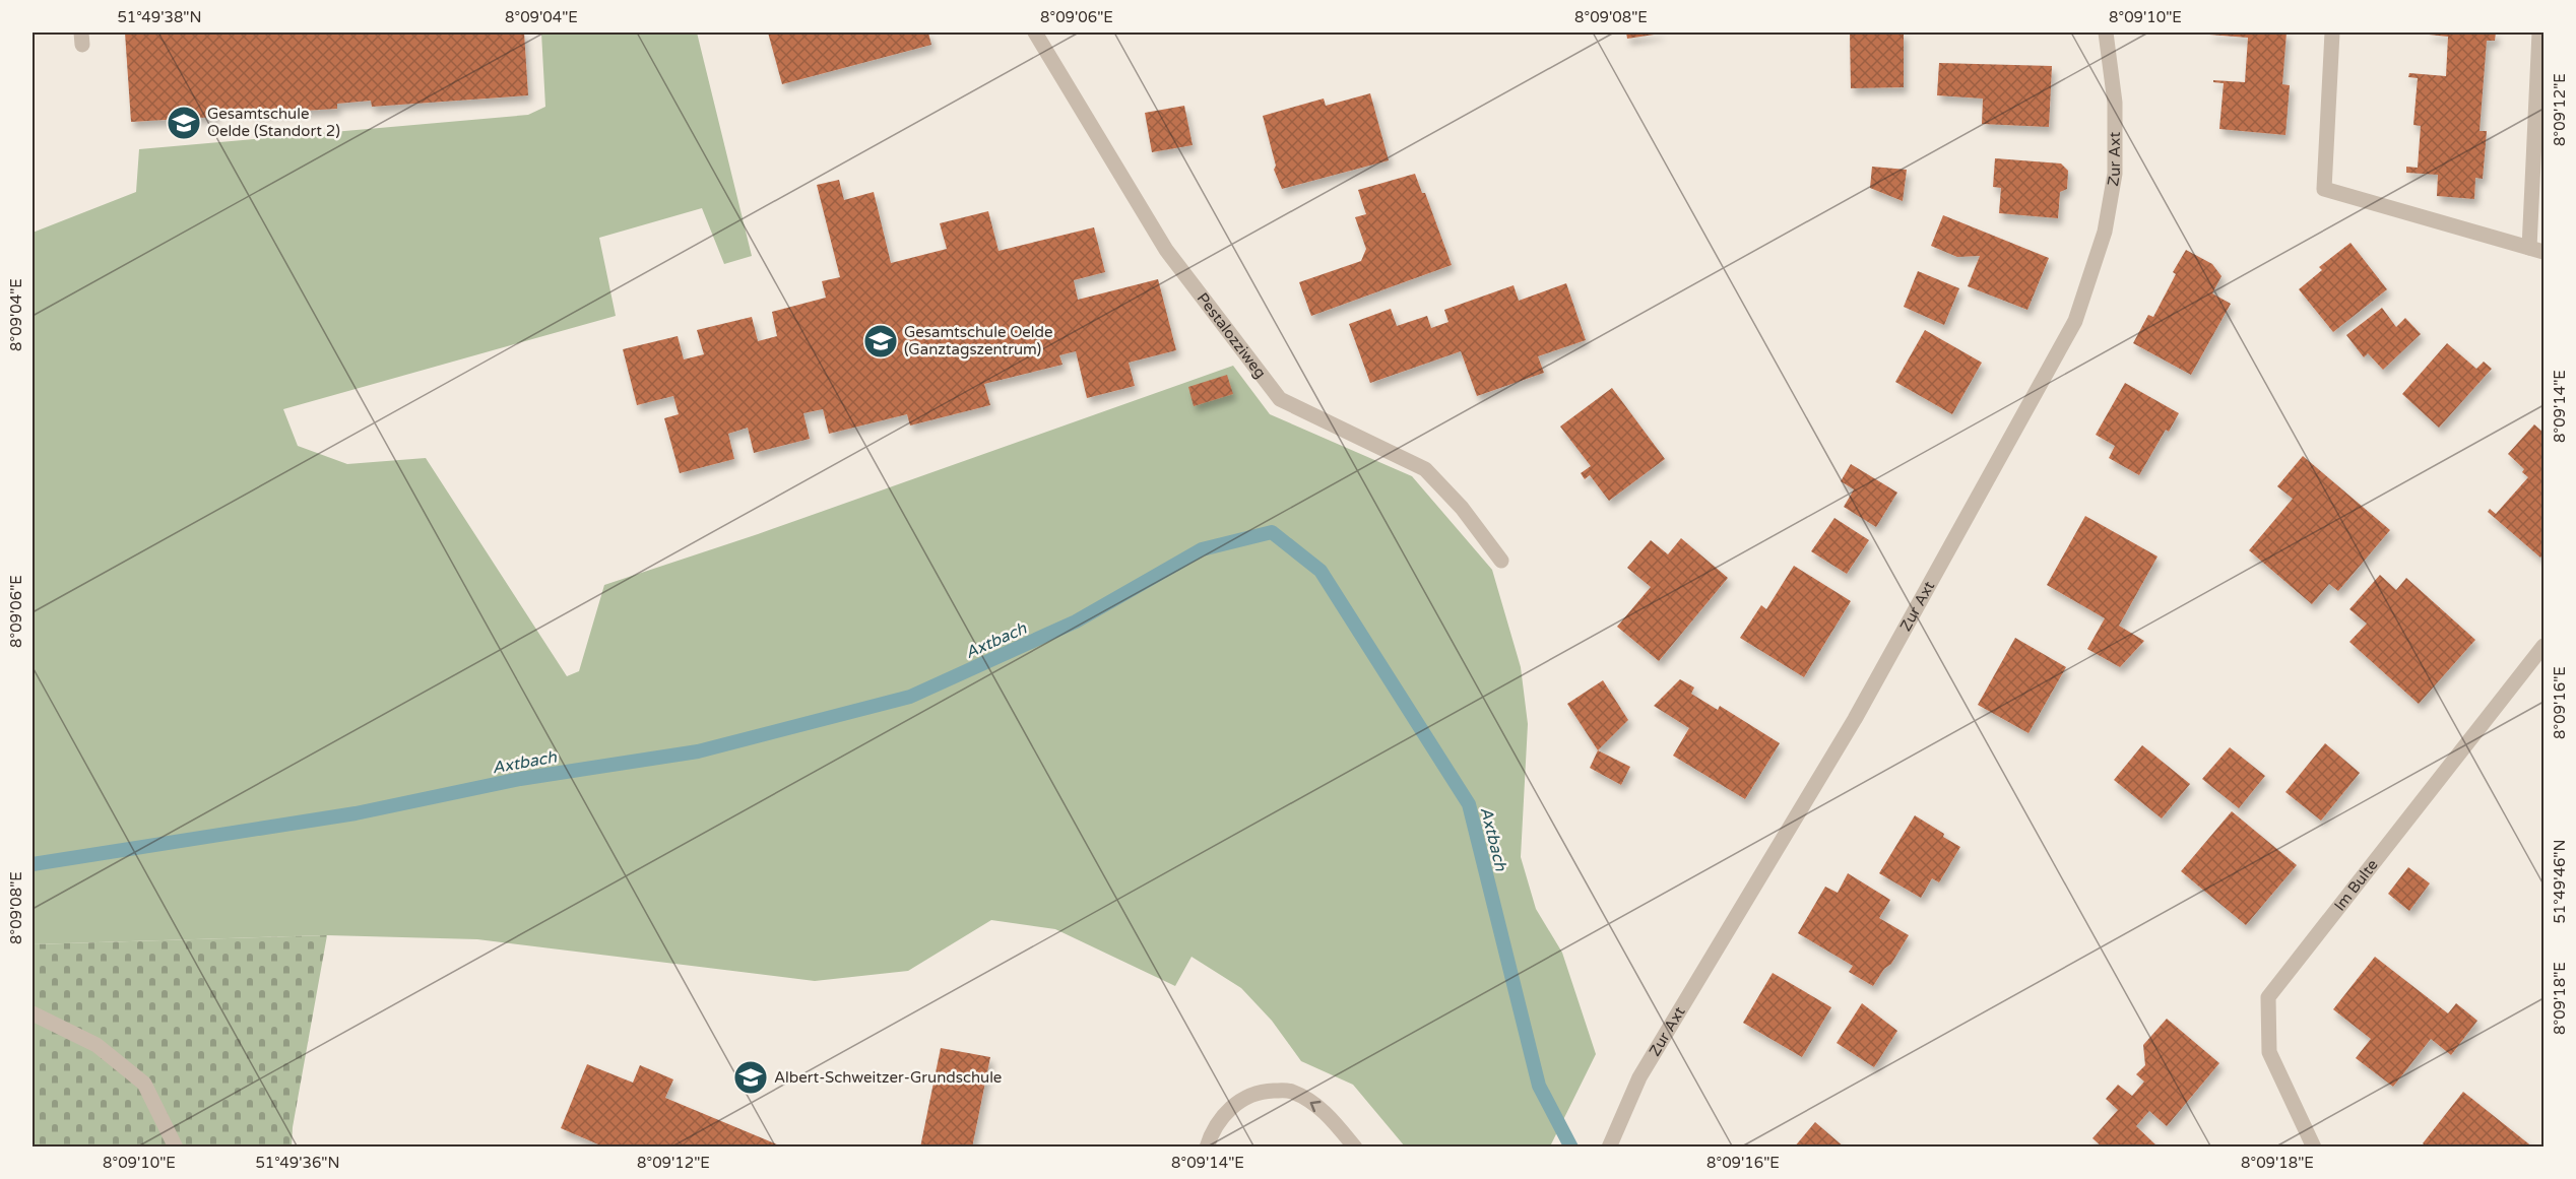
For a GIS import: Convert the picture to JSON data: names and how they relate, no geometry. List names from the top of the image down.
{
  "streets": {
    "street": ["Zur Axt", "Pestalozziweg", "Im Bulte"]
  },
  "water": ["Axtbach"],
  "places": {
    "school or university": ["Gesamtschule Oelde (Standort 2)", "Gesamtschule Oelde (Ganztagszentrum)", "Albert-Schweitzer-Grundschule"]
  },
  "coordinates": [
    "51°49'38\"N",
    "8°09'04\"E",
    "8°09'06\"E",
    "8°09'08\"E",
    "8°09'10\"E",
    "8°09'12\"E",
    "8°09'14\"E",
    "8°09'16\"E",
    "51°49'46\"N",
    "8°09'18\"E",
    "51°49'36\"N"
  ]
}
